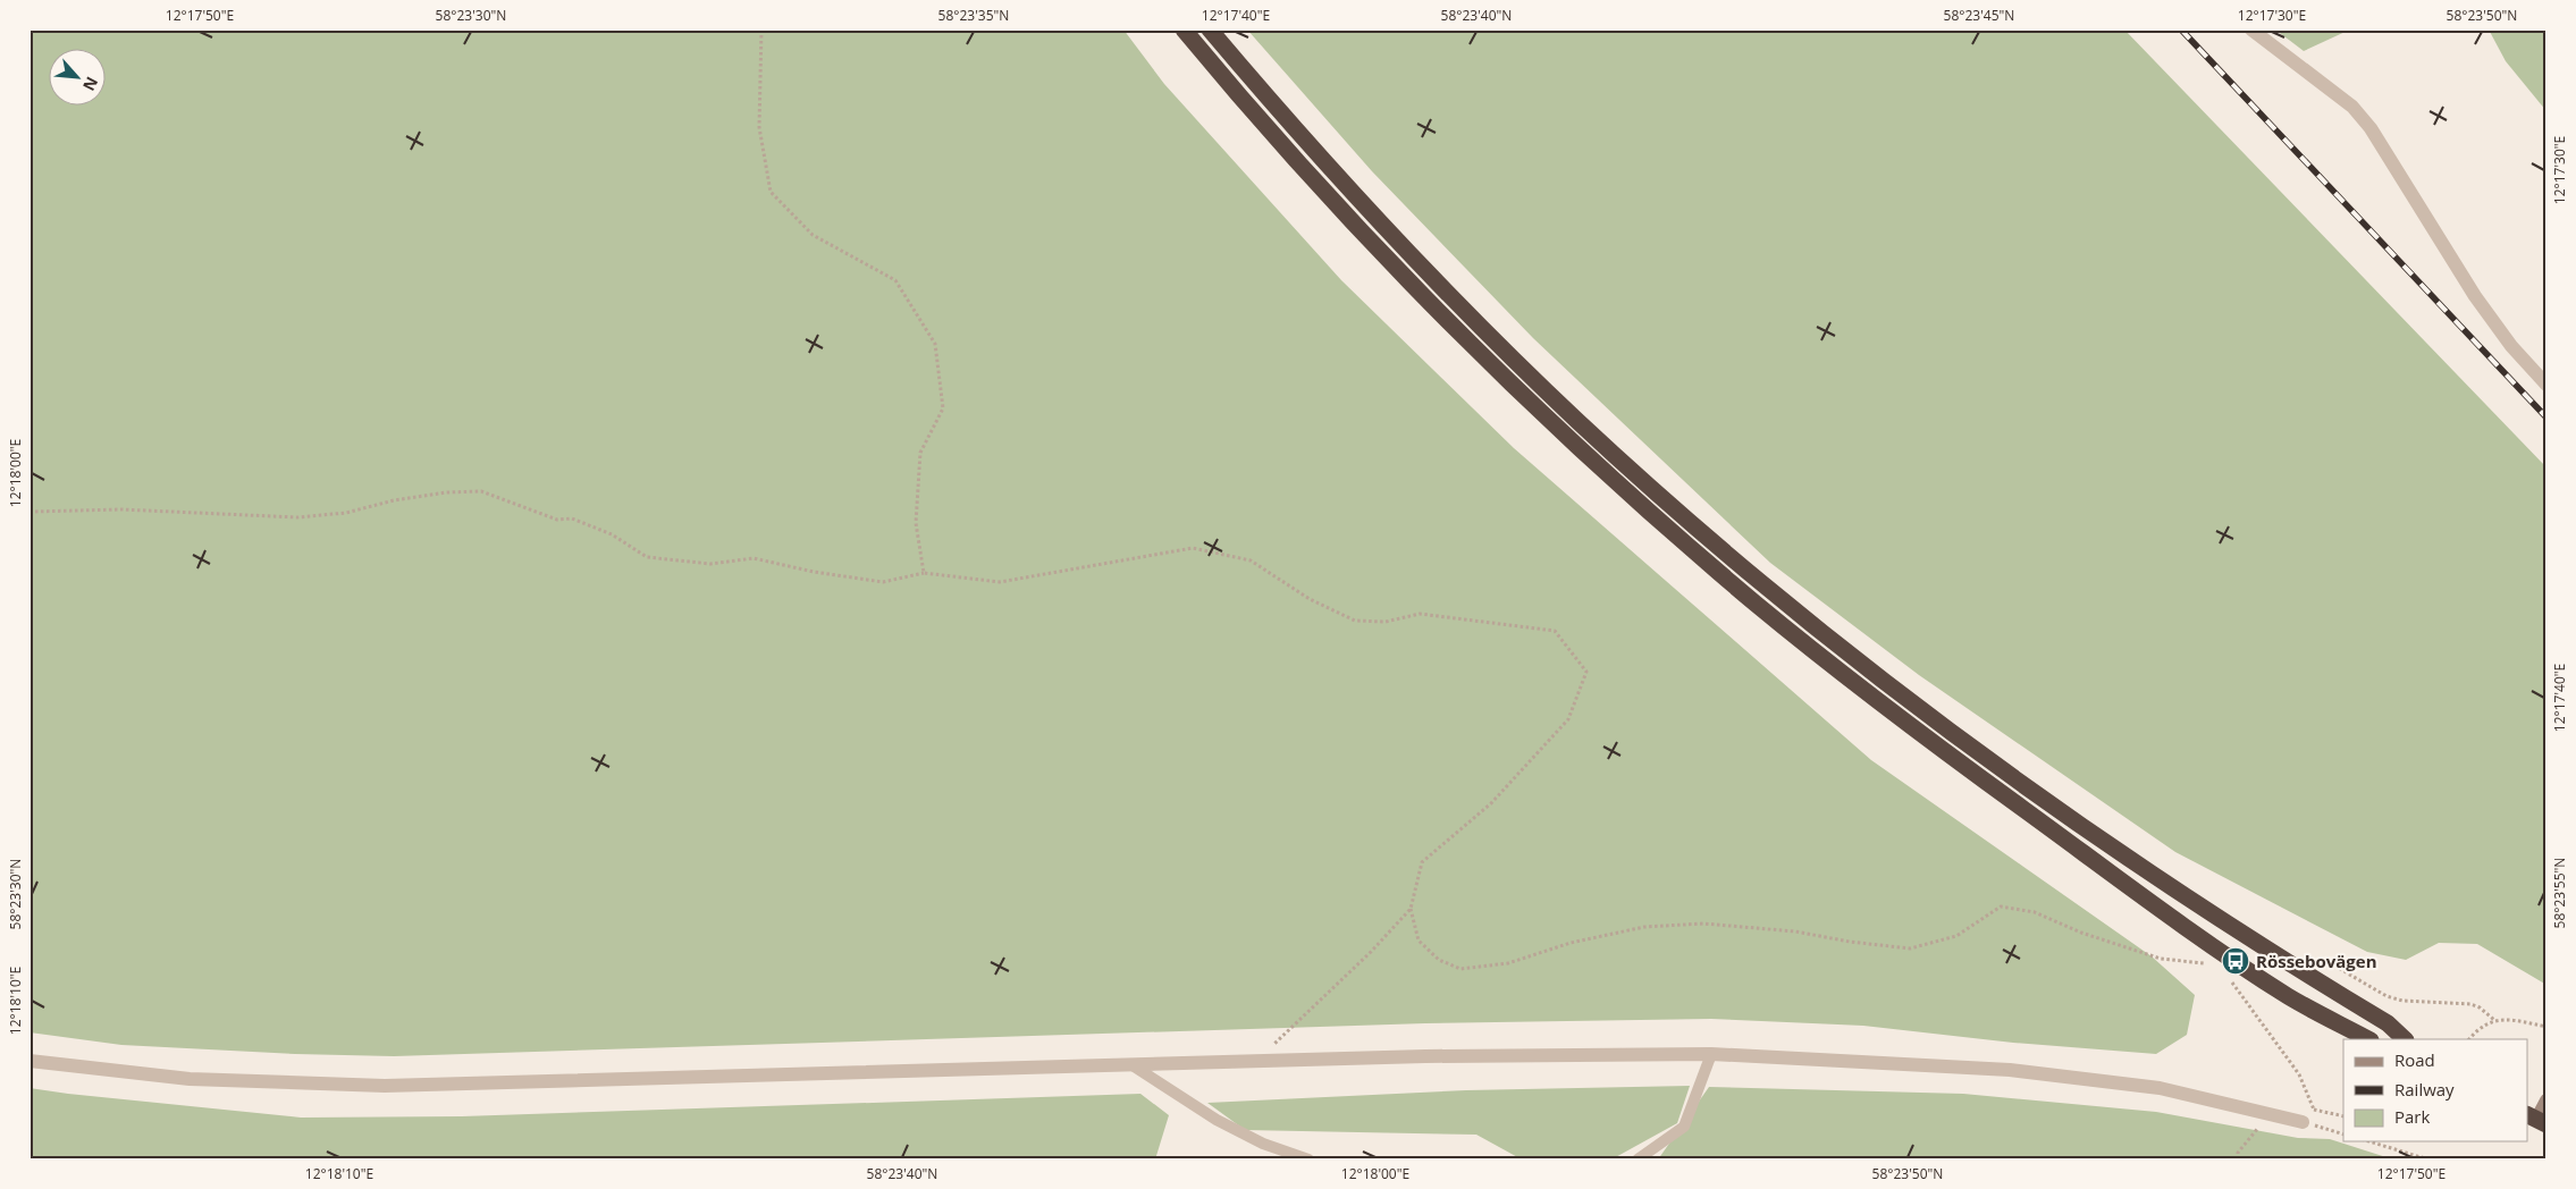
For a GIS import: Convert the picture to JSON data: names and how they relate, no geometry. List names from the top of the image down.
{
  "places": {
    "bus stop": ["Rössebovägen"]
  },
  "legend": ["Road", "Railway", "Park"],
  "north": "bottom right",
  "coordinates": [
    "12°17'50\"E",
    "58°23'30\"N",
    "58°23'35\"N",
    "12°17'40\"E",
    "58°23'40\"N",
    "58°23'45\"N",
    "12°17'30\"E",
    "58°23'50\"N",
    "12°18'00\"E",
    "58°23'55\"N",
    "12°18'10\"E"
  ]
}
